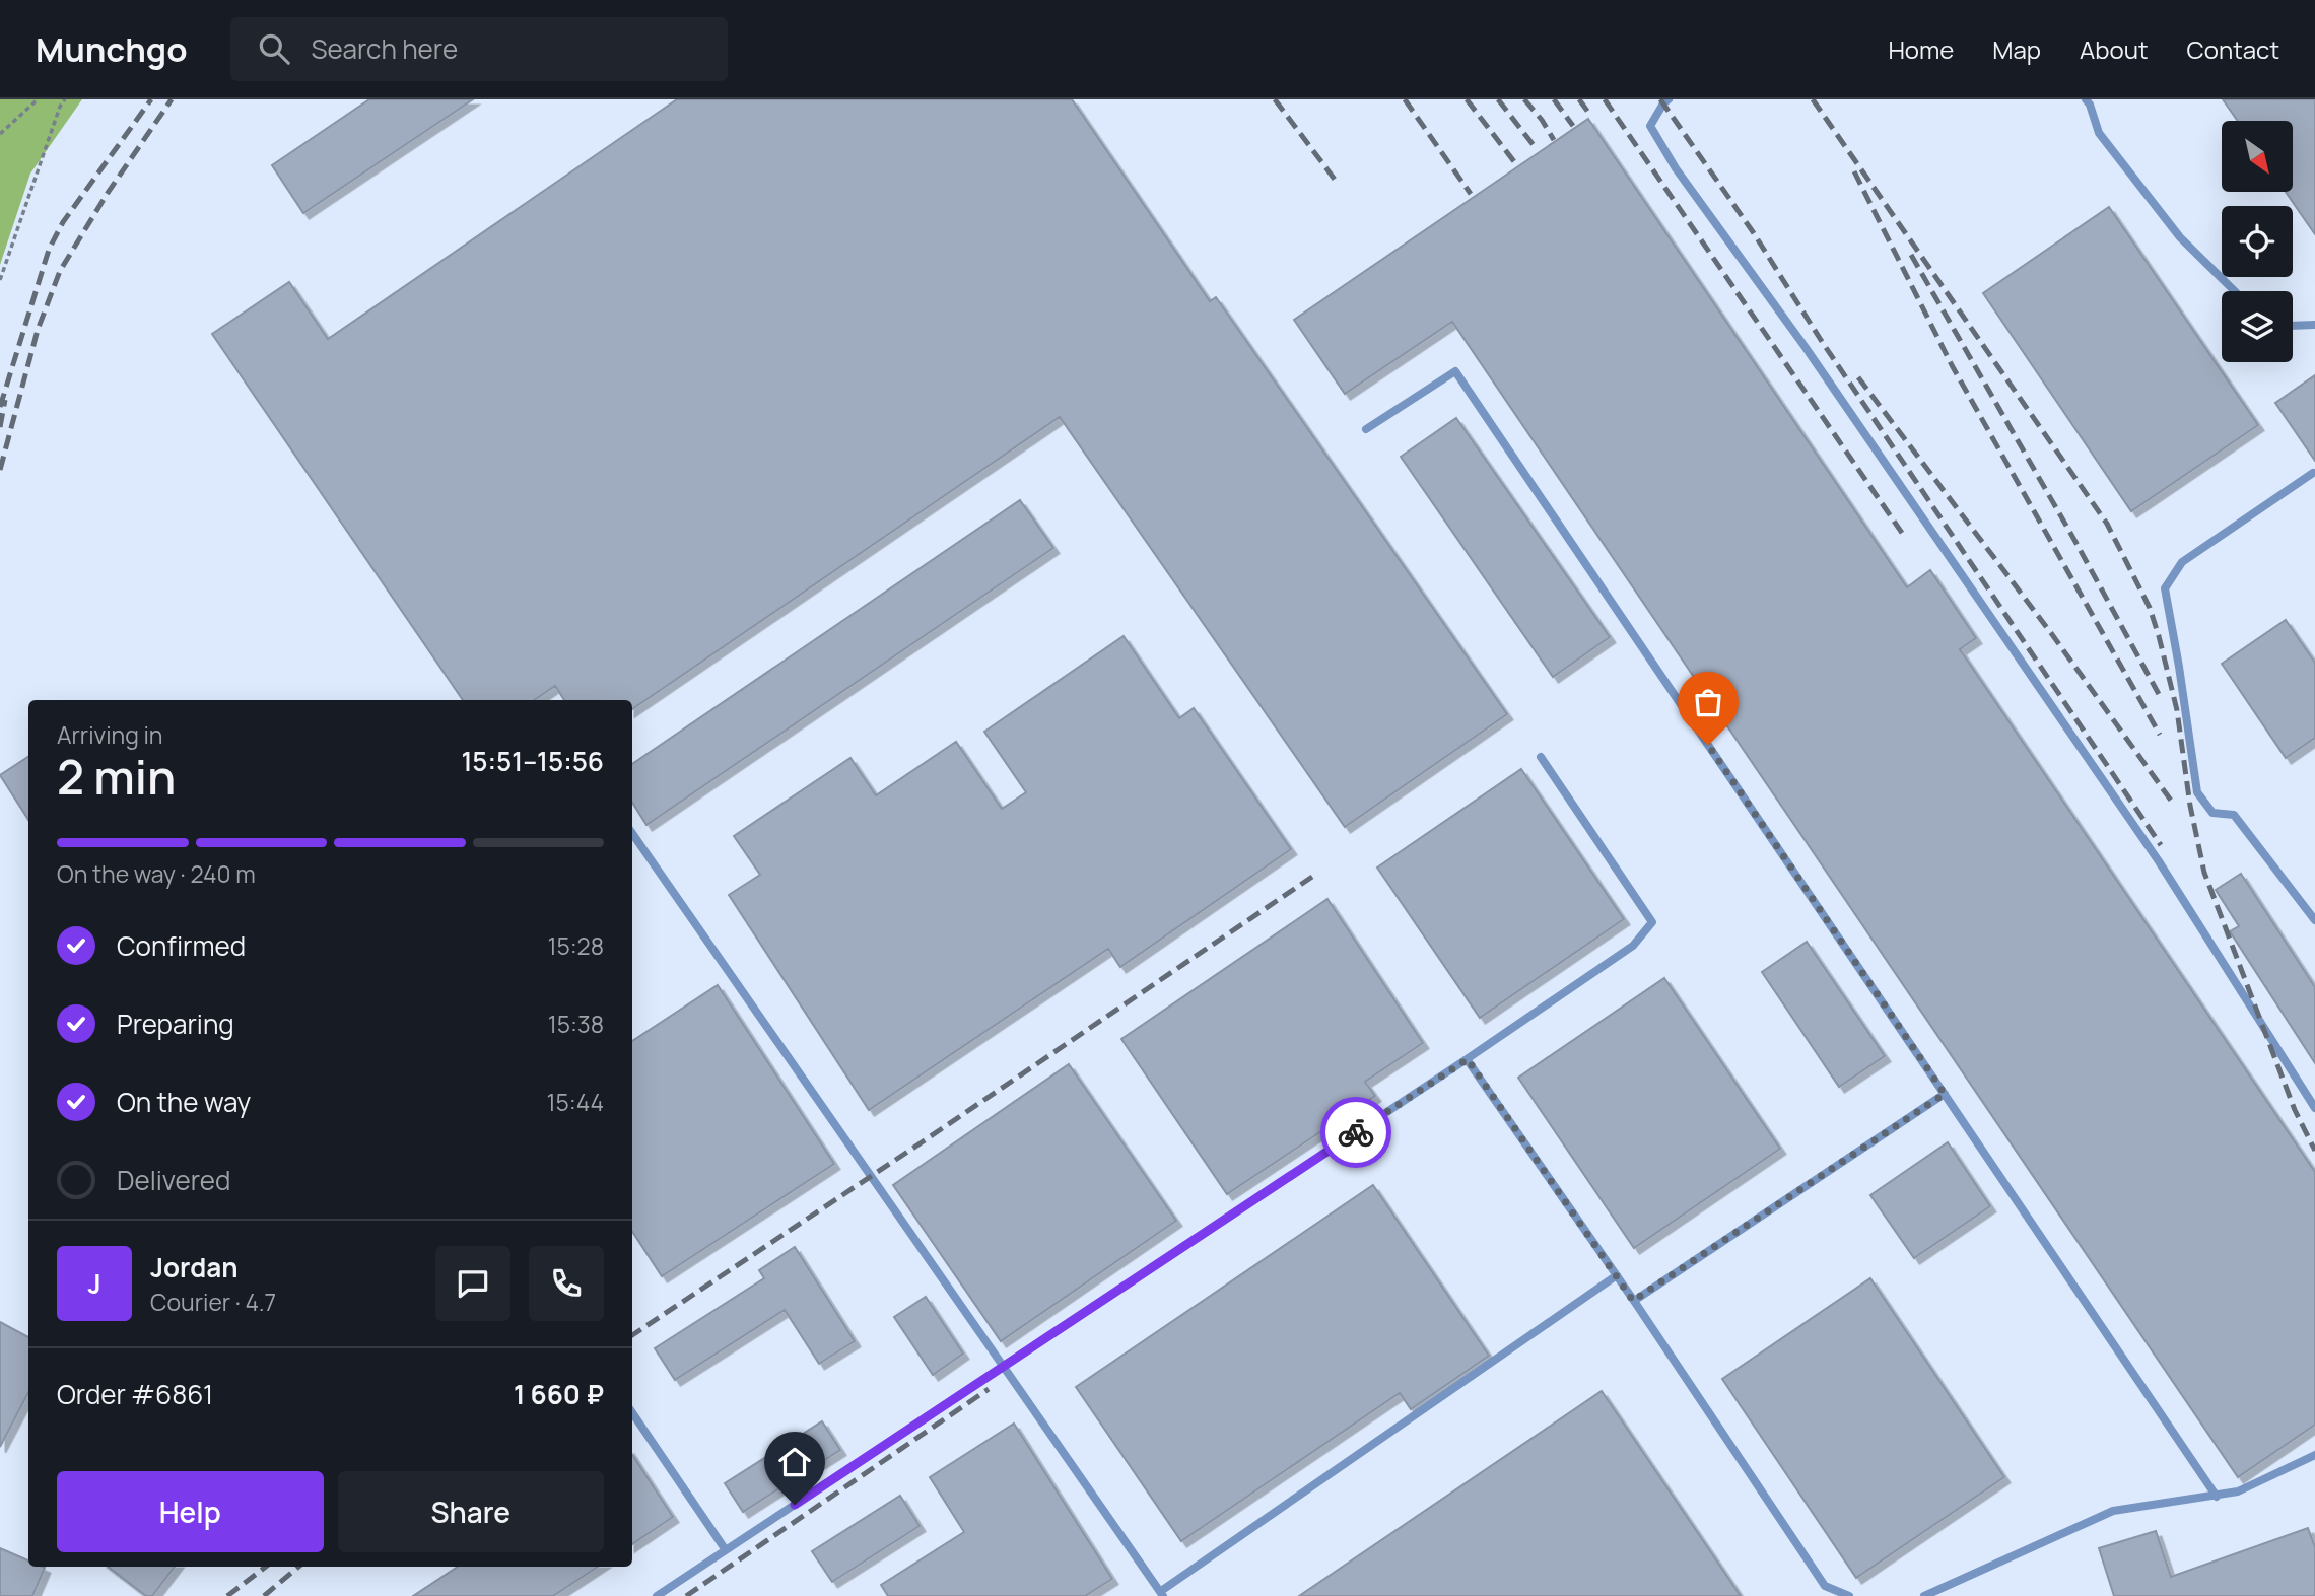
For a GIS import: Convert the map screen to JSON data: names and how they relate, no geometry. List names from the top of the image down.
{
  "north": "bottom right",
  "page": {
    "header": "Munchgo",
    "search": "Search here",
    "nav": [
      "Home",
      "Map",
      "About",
      "Contact"
    ],
    "heading": ["2 min", "Arriving in", "15:51–15:56"],
    "panel": [
      "Jordan",
      "Courier · 4.7",
      "Order #6861",
      "1 660 ₽"
    ],
    "bar": "On the way · 240 m",
    "list": [
      ["Confirmed", "15:28"],
      ["Preparing", "15:38"],
      ["On the way", "15:44"],
      "Delivered"
    ],
    "round": "J",
    "buttons": ["Help", "Share"]
  }
}
